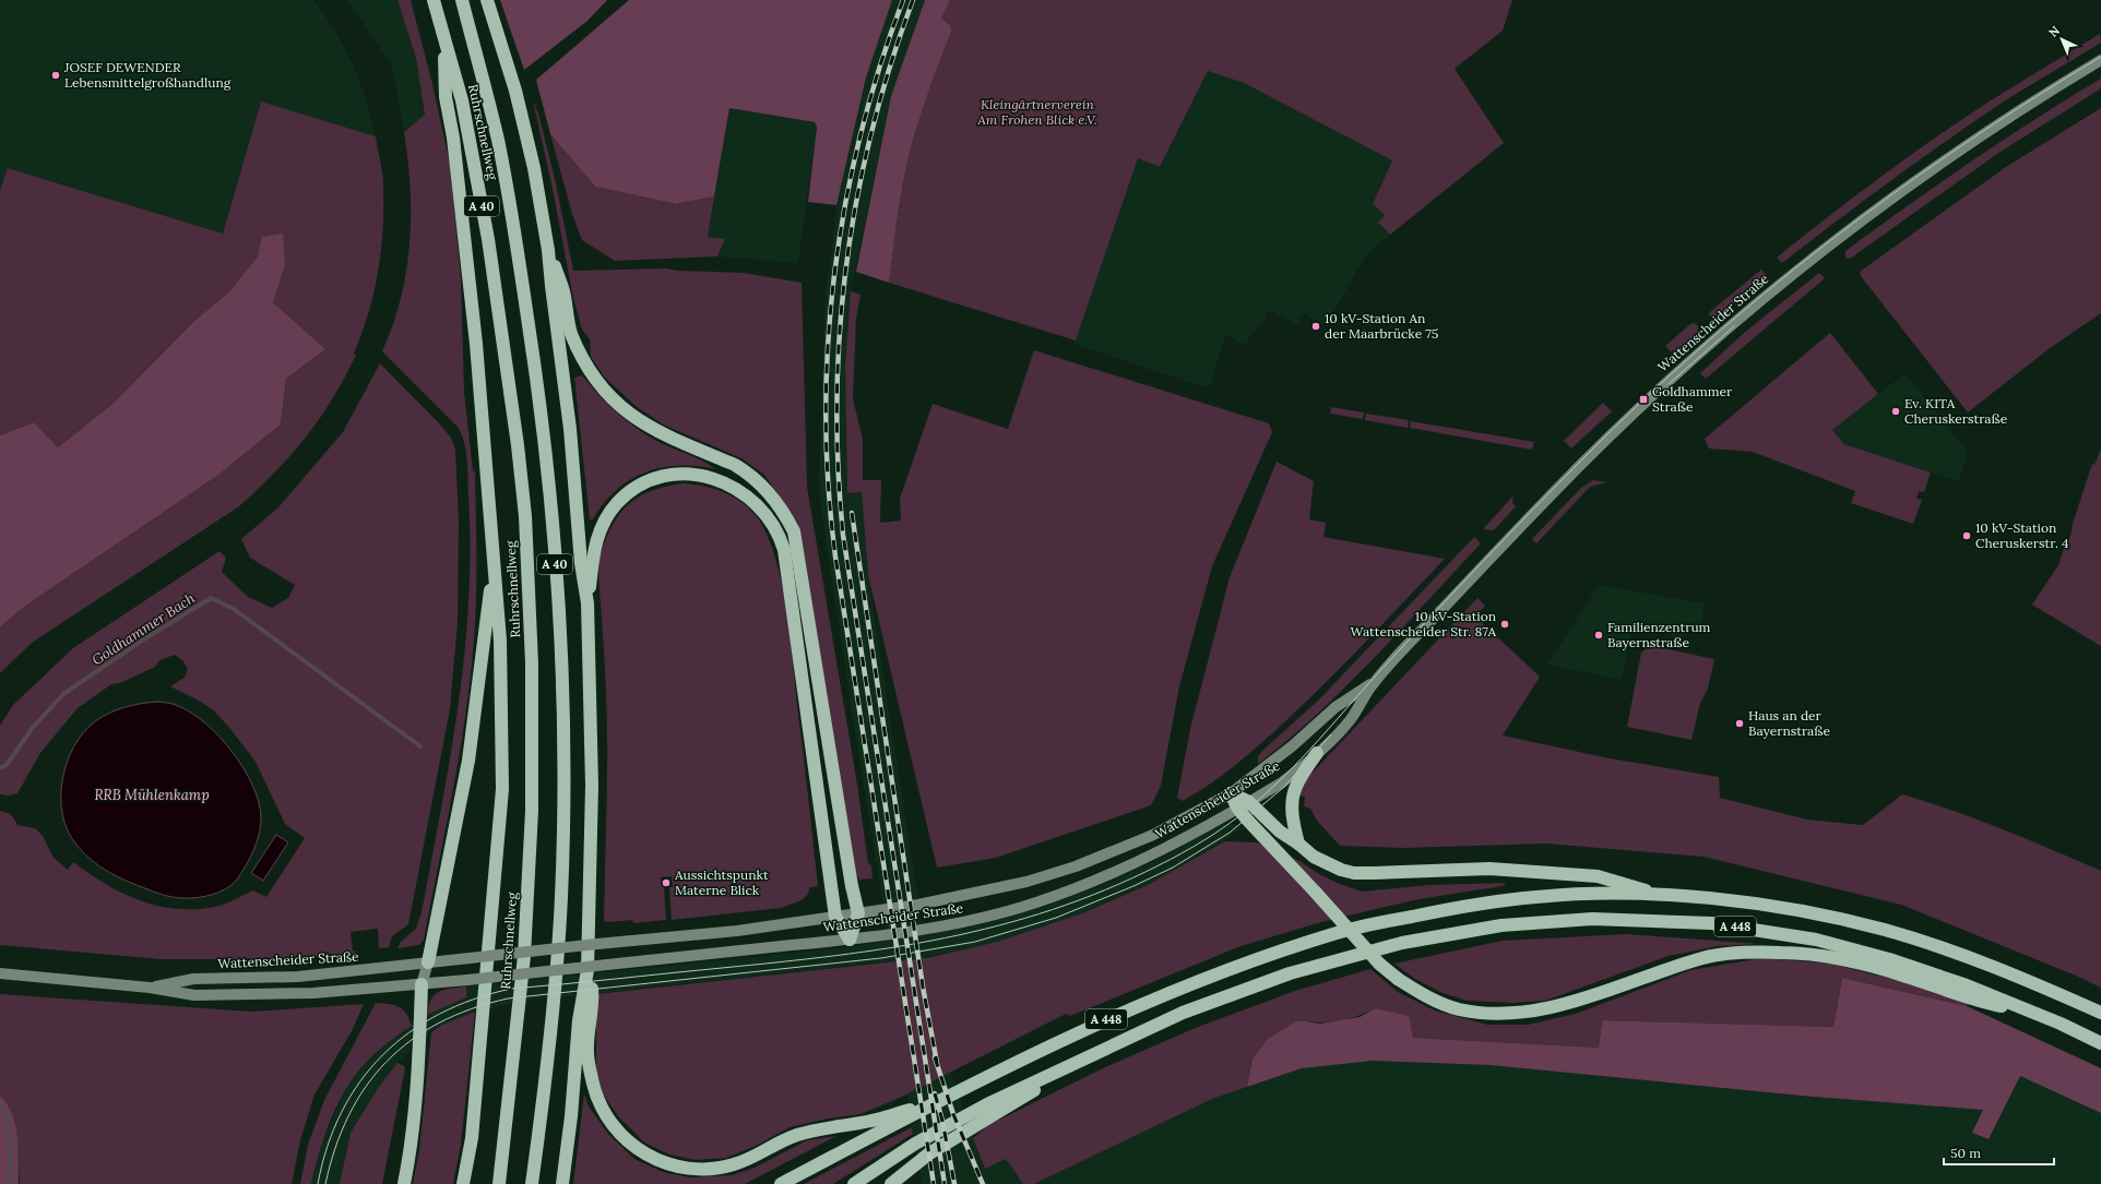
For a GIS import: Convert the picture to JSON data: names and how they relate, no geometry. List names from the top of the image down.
{
  "streets": {
    "highway": ["Ruhrschnellweg", "A 40", "A 448"],
    "main road": ["Wattenscheider Straße"]
  },
  "water": ["Goldhammer Bach", "RRB Mühlenkamp"],
  "parks": ["Kleingärtnerverein Am Frohen Blick e.V."],
  "places": {
    "other": [
      "JOSEF DEWENDER Lebensmittelgroßhandlung",
      "10 kV-Station An der Maarbrücke 75",
      "Ev. KITA Cheruskerstraße",
      "10 kV-Station Cheruskerstr. 4",
      "10 kV-Station Wattenscheider Str. 87A",
      "Familienzentrum Bayernstraße",
      "Haus an der Bayernstraße",
      "Aussichtspunkt Materne Blick"
    ],
    "transit": ["Goldhammer Straße"]
  },
  "scale_bar": "50 m",
  "north": "top left"
}
